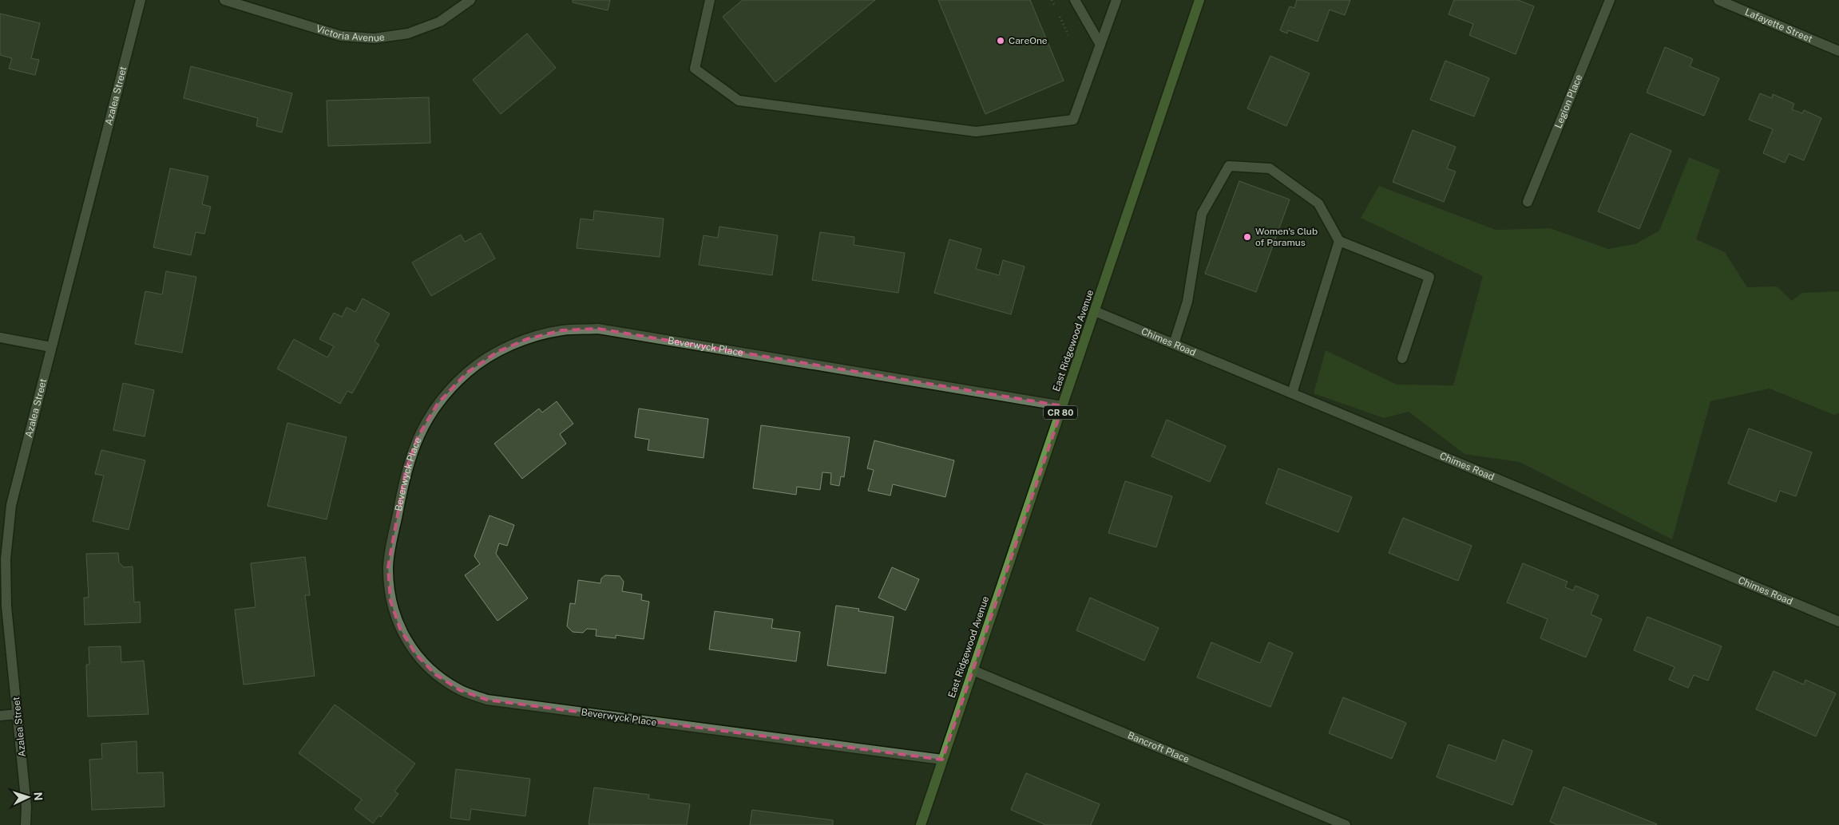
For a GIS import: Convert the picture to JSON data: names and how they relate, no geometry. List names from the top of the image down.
{
  "streets": {
    "main road": ["East Ridgewood Avenue", "CR 80"],
    "street": [
      "Lafayette Street",
      "Victoria Avenue",
      "Azalea Street",
      "Legion Place",
      "Chimes Road",
      "Beverwyck Place",
      "Bancroft Place"
    ]
  },
  "crossings": [
    ["East Ridgewood Avenue", "Chimes Road"],
    ["East Ridgewood Avenue", "Beverwyck Place"],
    ["East Ridgewood Avenue", "Bancroft Place"]
  ],
  "places": ["CareOne", "Women's Club of Paramus"],
  "north": "right"
}
